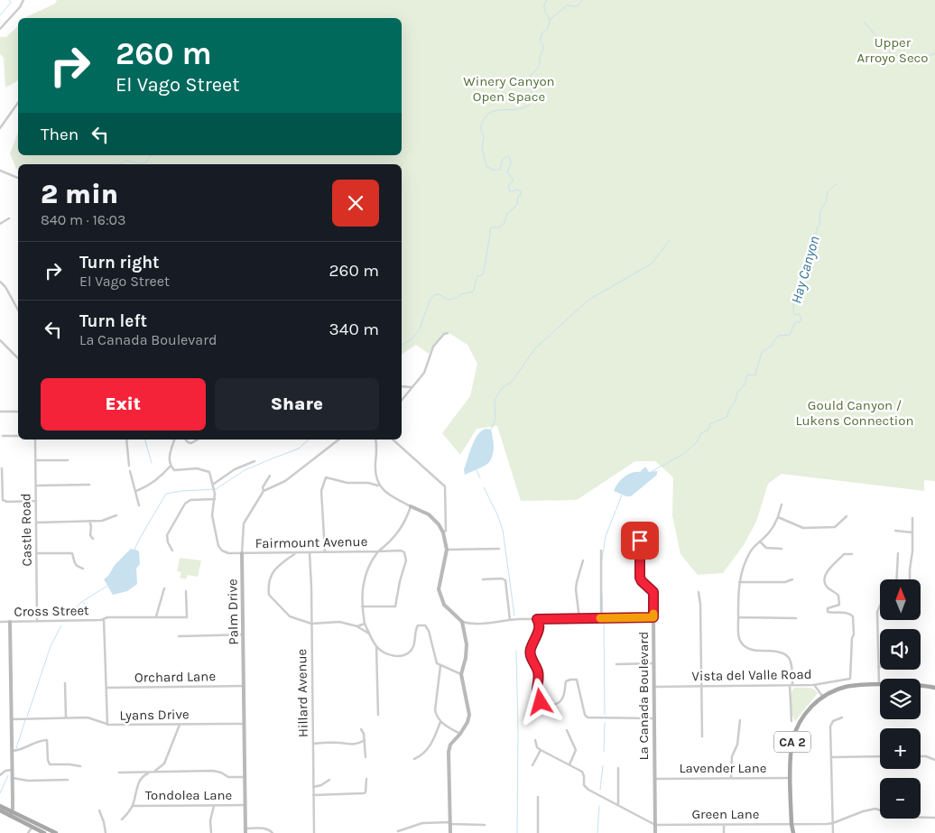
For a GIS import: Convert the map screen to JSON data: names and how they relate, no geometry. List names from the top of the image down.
{
  "streets": {
    "main road": ["CA 2"],
    "street": [
      "Castle Road",
      "Fairmount Avenue",
      "Cross Street",
      "Palm Drive",
      "Vista del Valle Road",
      "Orchard Lane",
      "Hillard Avenue",
      "La Canada Boulevard",
      "Lyans Drive",
      "Lavender Lane",
      "Tondolea Lane",
      "Green Lane"
    ]
  },
  "crossings": [
    ["Castle Road", "Cross Street"],
    ["Fairmount Avenue", "Palm Drive"],
    ["Fairmount Avenue", "Hillard Avenue"],
    ["Palm Drive", "Orchard Lane"],
    ["Palm Drive", "Lyans Drive"],
    ["Palm Drive", "Tondolea Lane"],
    ["Vista del Valle Road", "La Canada Boulevard"],
    ["La Canada Boulevard", "Lavender Lane"],
    ["La Canada Boulevard", "Green Lane"],
    ["CA 2", "Lavender Lane"],
    ["CA 2", "Green Lane"]
  ],
  "water": ["Hay Canyon"],
  "parks": ["Upper Arroyo Seco", "Winery Canyon Open Space", "Gould Canyon / Lukens Connection"],
  "north": "top",
  "page": {
    "turn": ["260 m", "El Vago Street"],
    "then": "Then",
    "heading": ["2 min", "840 m · 16:03"],
    "list": [
      {
        "name": "Turn right",
        "note": "El Vago Street",
        "value": "260 m"
      },
      {
        "name": "Turn left",
        "note": "La Canada Boulevard",
        "value": "340 m"
      }
    ],
    "buttons": ["Exit", "Share"],
    "map_buttons": ["+", "−"]
  }
}
